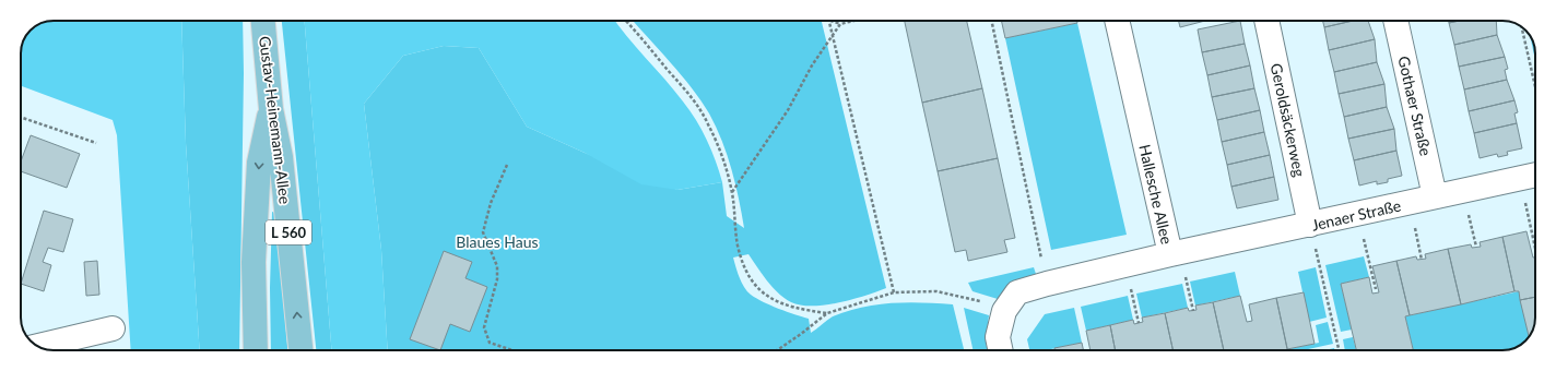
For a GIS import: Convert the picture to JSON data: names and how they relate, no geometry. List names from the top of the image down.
{
  "streets": {
    "main road": ["Gustav-Heinemann-Allee", "L 560"],
    "street": [
      "Gothaer Straße",
      "Geroldsäckerweg",
      "Hallesche Allee",
      "Jenaer Straße"
    ]
  },
  "crossings": [
    ["Gothaer Straße", "Jenaer Straße"],
    ["Gustav-Heinemann-Allee", "L 560"],
    ["Geroldsäckerweg", "Jenaer Straße"],
    ["Hallesche Allee", "Jenaer Straße"]
  ],
  "parks": ["Blaues Haus"]
}
